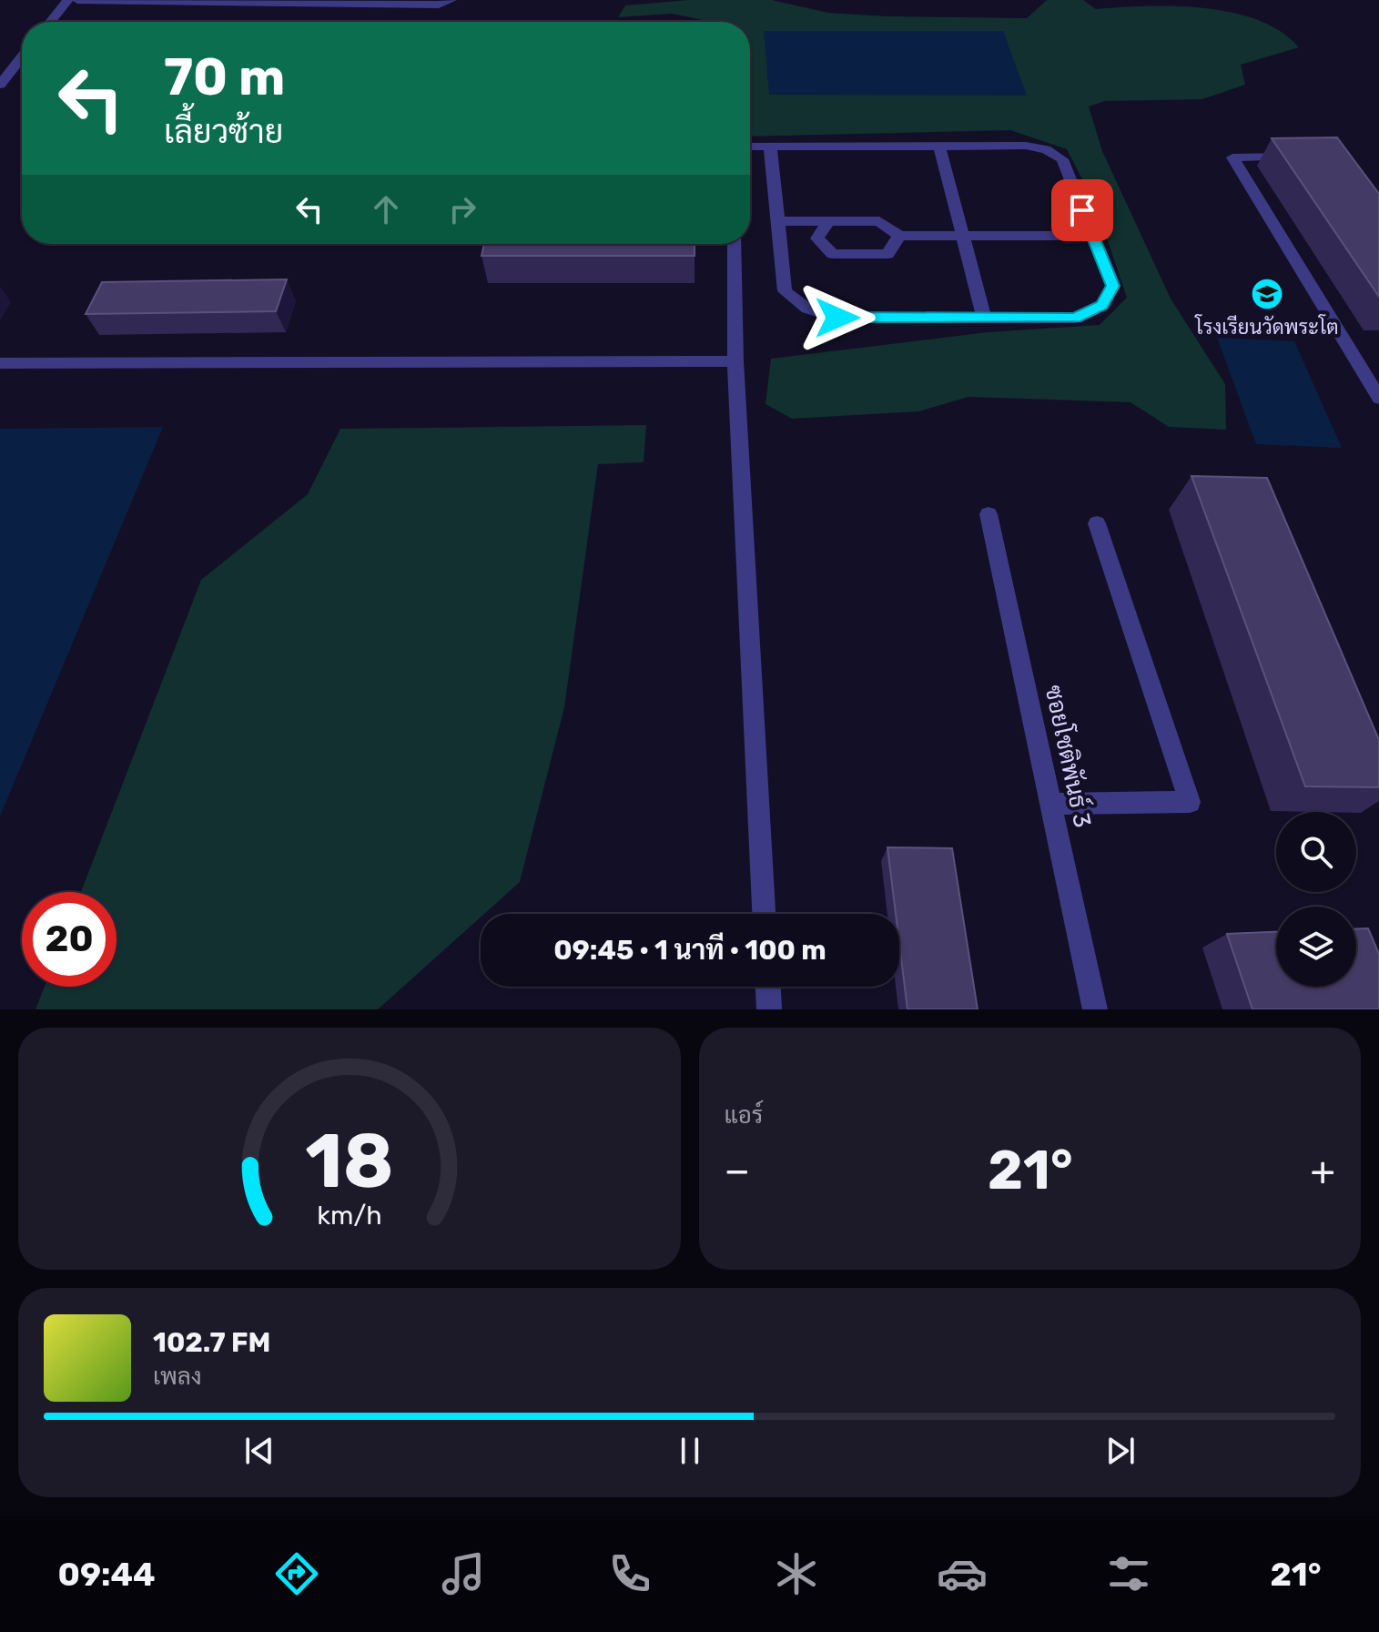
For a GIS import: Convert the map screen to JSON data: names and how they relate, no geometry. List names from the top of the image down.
{
  "streets": {
    "street": ["ซอยโชติพันธ์ 3"]
  },
  "places": {
    "school or university": ["โรงเรียนวัดพระโต"]
  },
  "page": {
    "turn": ["70 m", "เลี้ยวซ้าย"],
    "limit": "20",
    "trip": "09:45 · 1 นาที · 100 m",
    "tile": "แอร์",
    "heat": ["−", "21°", "+"],
    "song": ["102.7 FM", "เพลง"],
    "tabs": ["09:44", "21°"],
    "gauge": ["18", "km/h"]
  }
}
